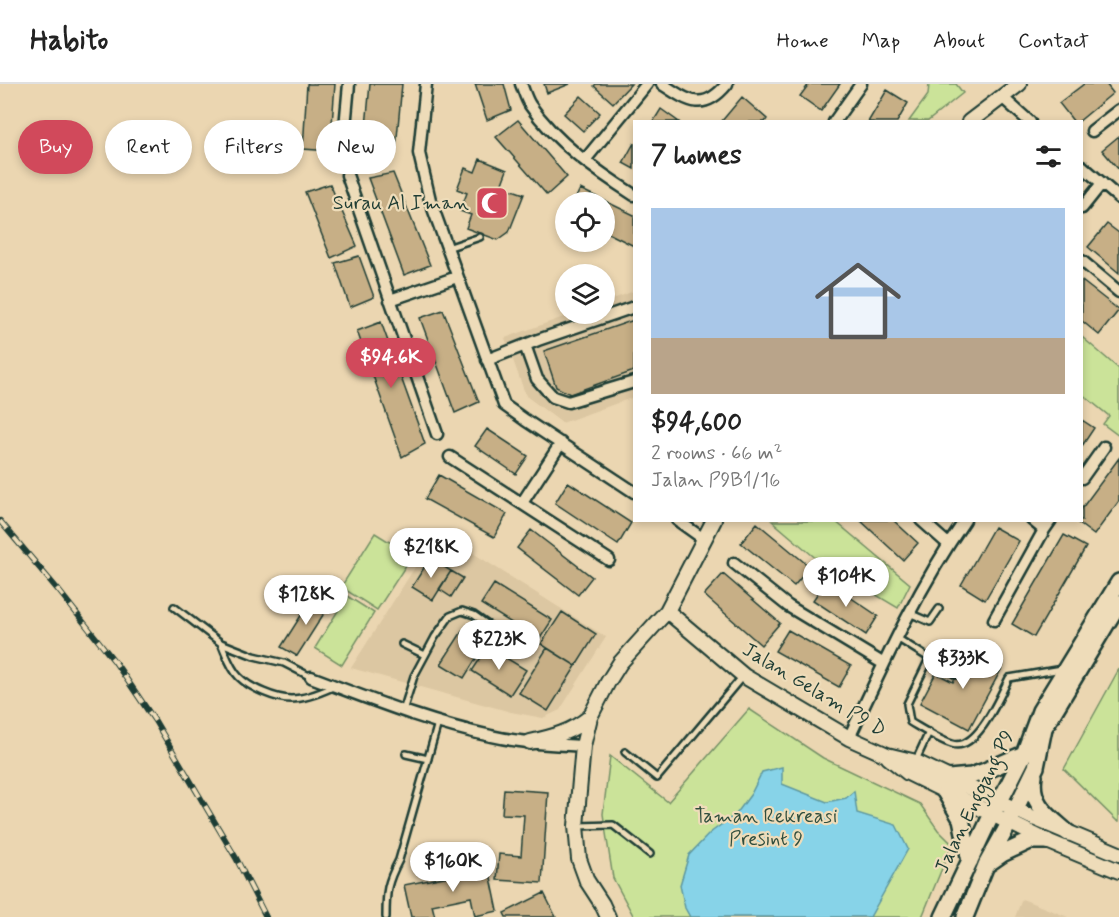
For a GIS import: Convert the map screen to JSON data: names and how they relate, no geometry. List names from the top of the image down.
{
  "streets": {
    "main road": ["Jalan Enggang P9"],
    "street": ["Jalan Gelam P9 D"]
  },
  "crossings": [
    ["Jalan Gelam P9 D", "Jalan Enggang P9"]
  ],
  "parks": ["Taman Rekreasi Presint 9"],
  "places": {
    "mosque": ["Surau Al Iman"]
  },
  "page": {
    "header": "Habito",
    "nav": [
      "Home",
      "Map",
      "About",
      "Contact"
    ],
    "chip": [
      "Buy",
      "Rent",
      "Filters",
      "New"
    ],
    "heading": "7 homes",
    "list": [
      {
        "name": "$94,600",
        "note": "2 rooms · 66 m² · Jalan P9B1/16"
      }
    ],
    "price": [
      "$94.6K",
      "$218K",
      "$104K",
      "$128K",
      "$223K",
      "$333K",
      "$160K"
    ]
  }
}
